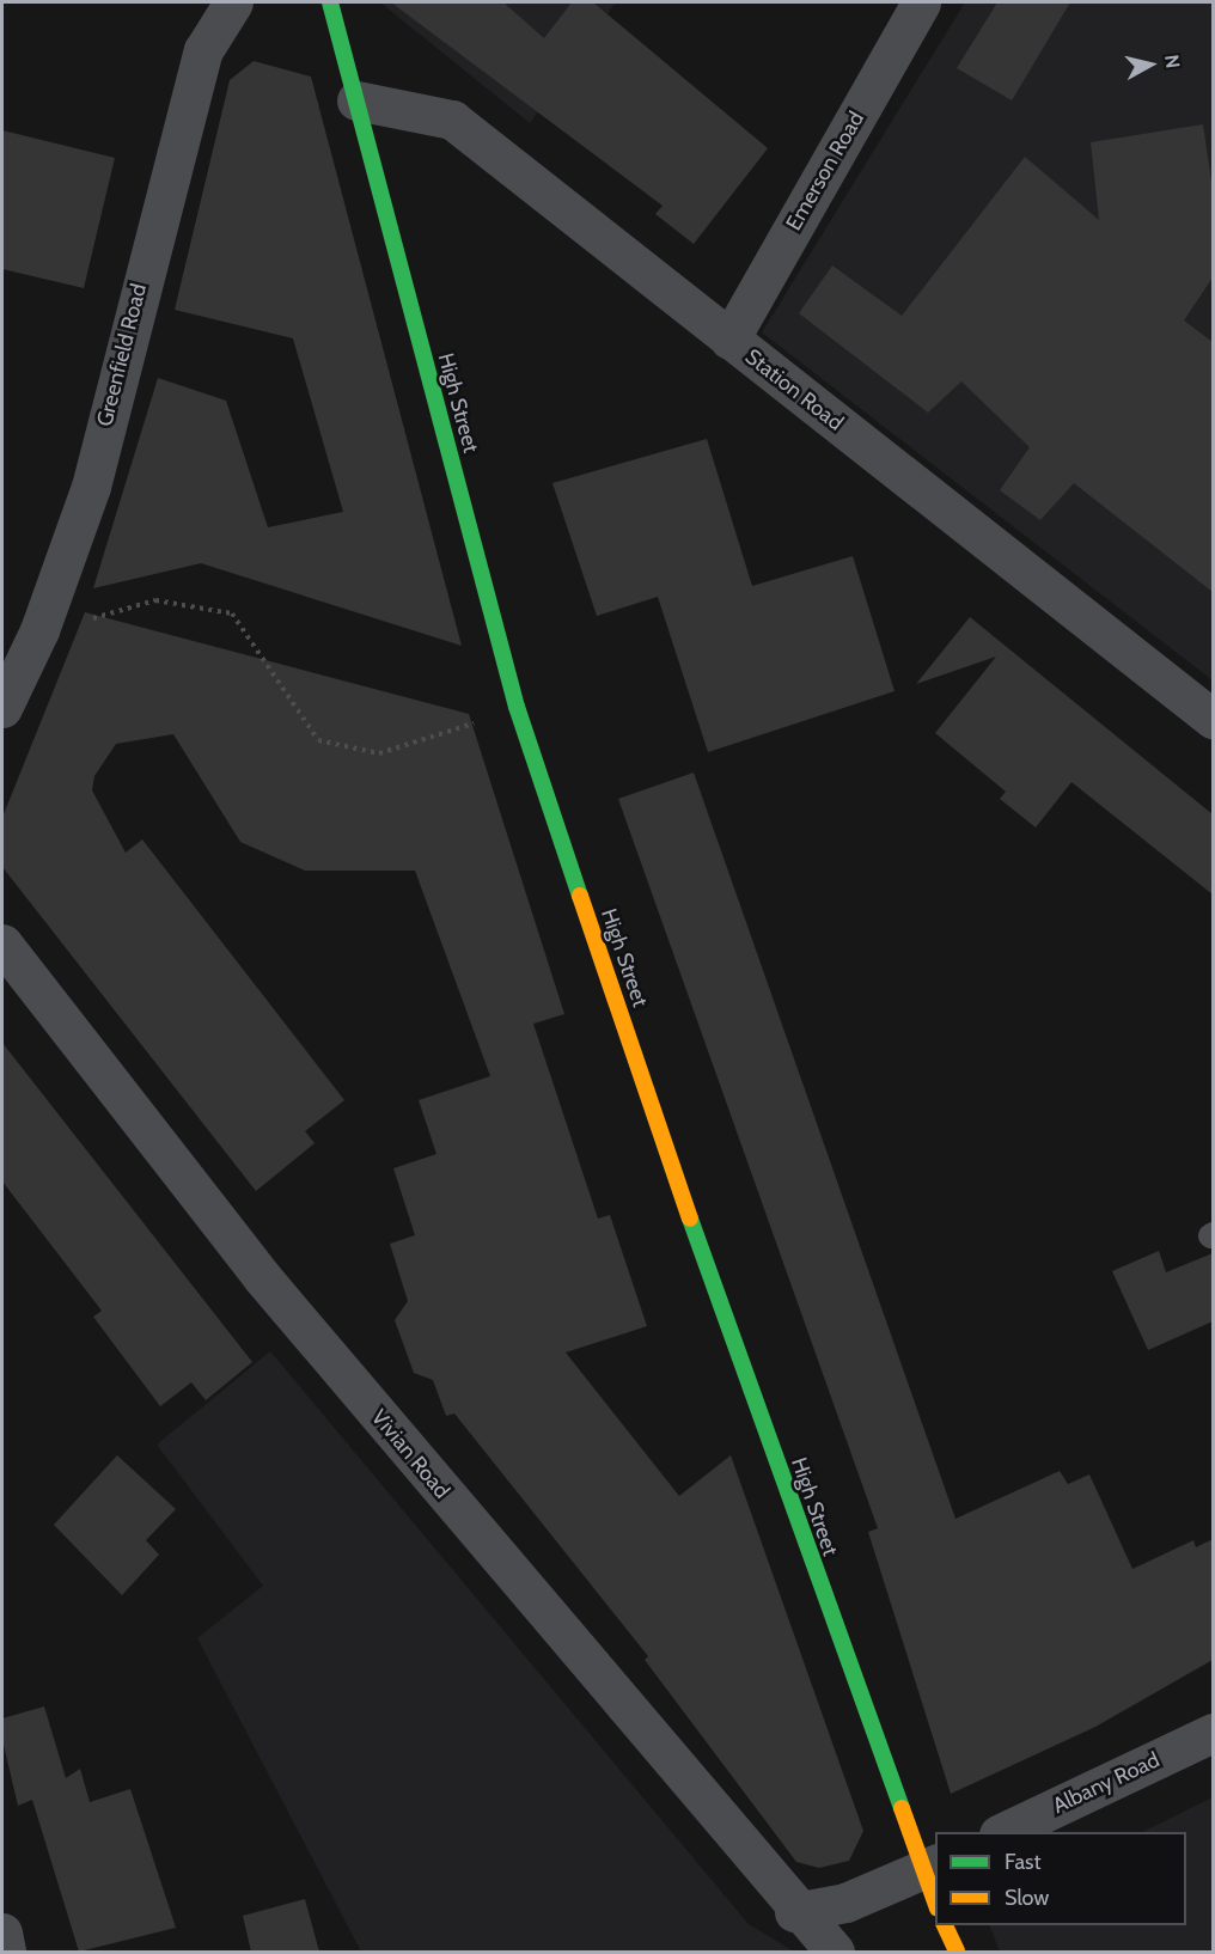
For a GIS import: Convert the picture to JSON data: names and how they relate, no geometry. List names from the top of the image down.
{
  "streets": {
    "main road": ["High Street"],
    "street": [
      "Emerson Road",
      "Greenfield Road",
      "Station Road",
      "Vivian Road",
      "Albany Road"
    ]
  },
  "crossings": [
    ["Emerson Road", "Station Road"],
    ["Station Road", "High Street"]
  ],
  "legend": ["Fast", "Slow"],
  "north": "right"
}
